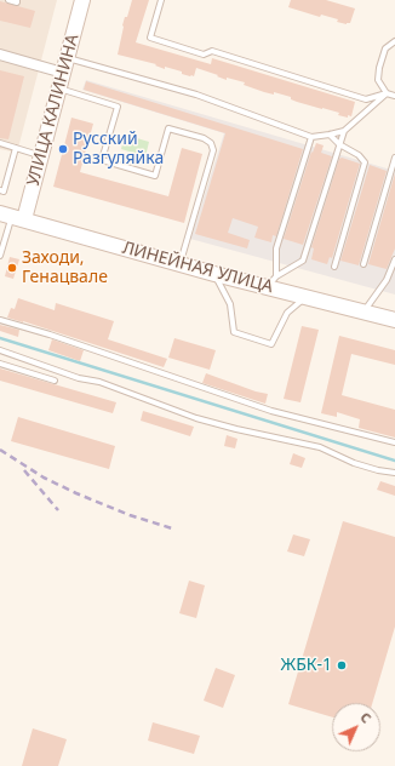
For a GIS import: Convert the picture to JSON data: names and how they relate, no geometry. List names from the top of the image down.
{
  "streets": {
    "main road": ["УЛИЦА КАЛИНИНА", "ЛИНЕЙНАЯ УЛИЦА"]
  },
  "crossings": [
    ["УЛИЦА КАЛИНИНА", "ЛИНЕЙНАЯ УЛИЦА"]
  ],
  "places": ["Русский Разгуляйка", "Заходи, Генацвале", "ЖБК-1"],
  "north": "top right"
}
